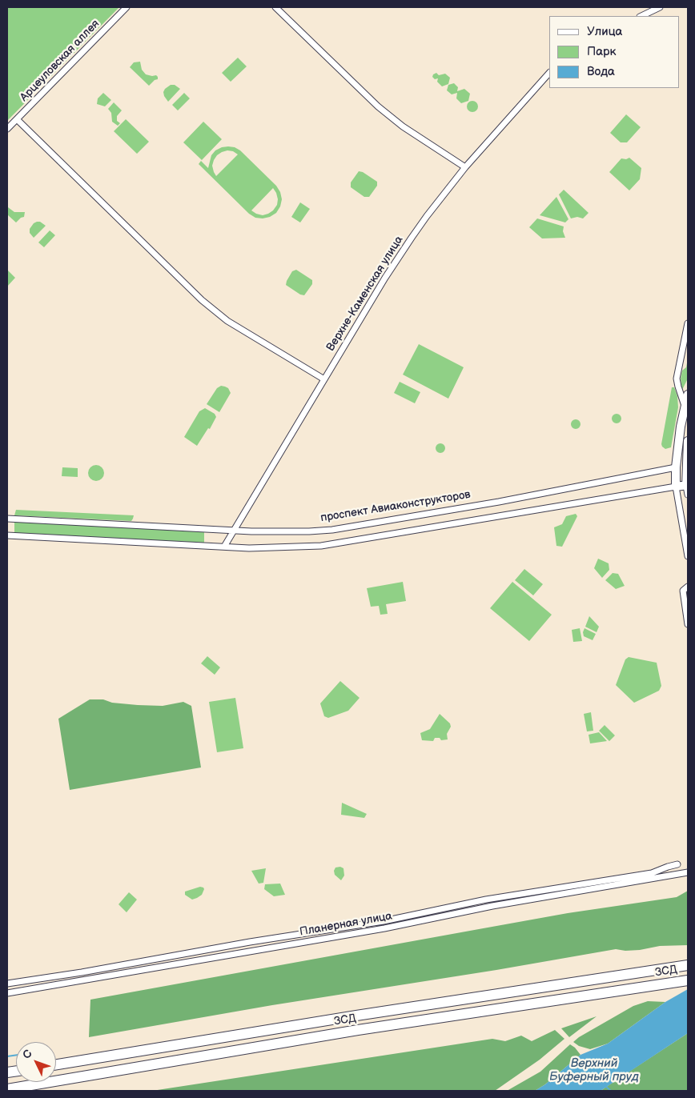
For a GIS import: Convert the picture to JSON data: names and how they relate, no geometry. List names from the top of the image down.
{
  "streets": {
    "highway": ["ЗСД"],
    "street": [
      "Арцеуловская аллея",
      "Верхне-Каменская улица",
      "проспект Авиаконструкторов",
      "Планерная улица"
    ]
  },
  "crossings": [
    ["Верхне-Каменская улица", "проспект Авиаконструкторов"]
  ],
  "water": ["Верхний Буферный пруд"],
  "legend": ["Улица", "Парк", "Вода"],
  "north": "top left"
}
